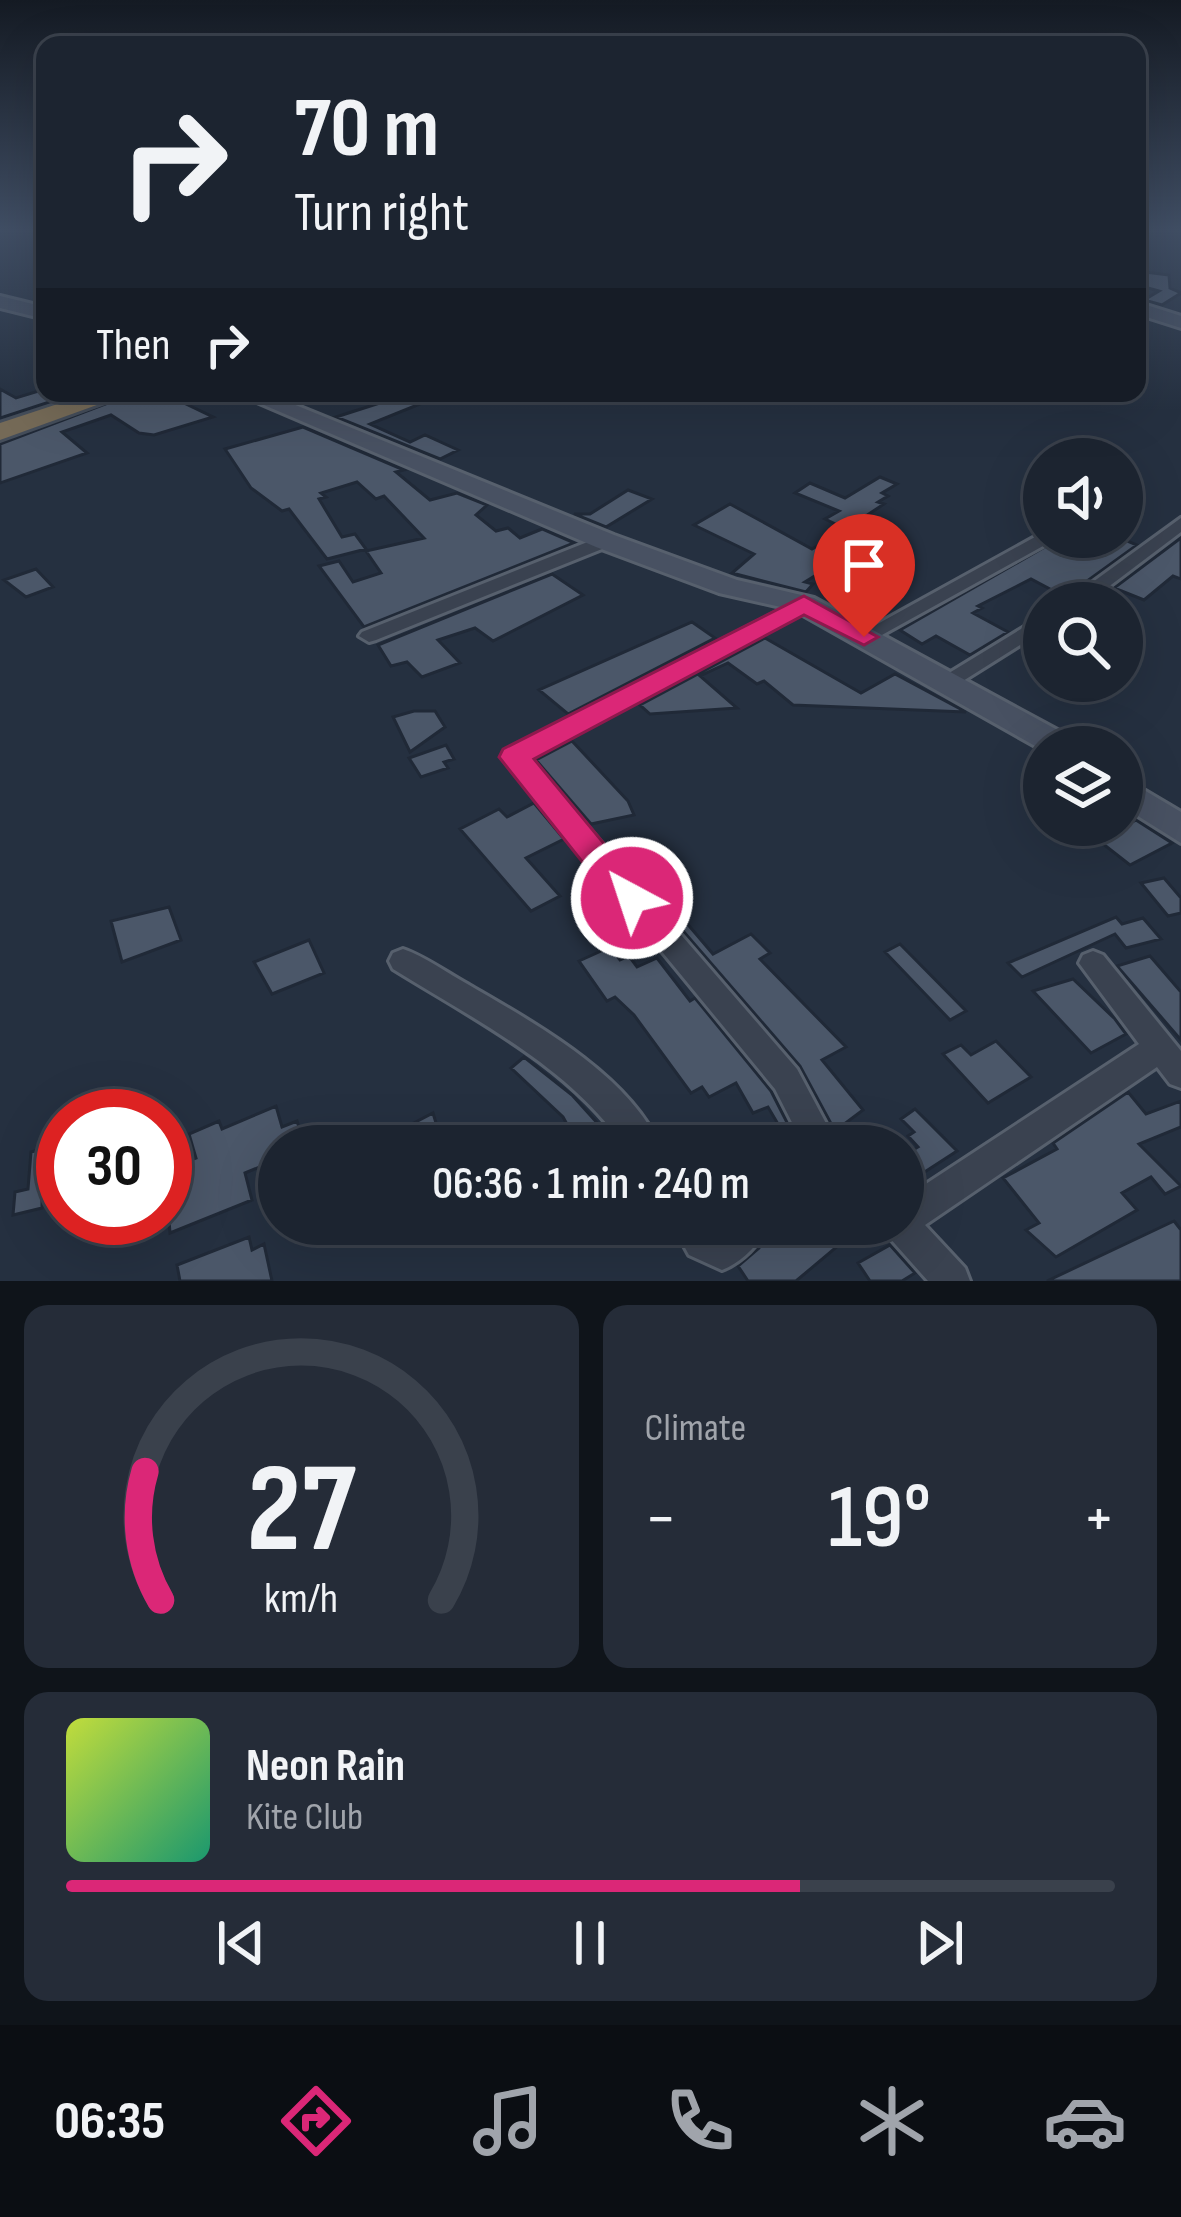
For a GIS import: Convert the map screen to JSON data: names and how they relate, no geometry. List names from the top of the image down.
{
  "page": {
    "turn": ["70 m", "Turn right"],
    "then": "Then",
    "limit": "30",
    "trip": "06:36 · 1 min · 240 m",
    "tile": "Climate",
    "heat": ["−", "19°", "+"],
    "song": ["Neon Rain", "Kite Club"],
    "tabs": "06:35",
    "gauge": ["27", "km/h"]
  }
}
